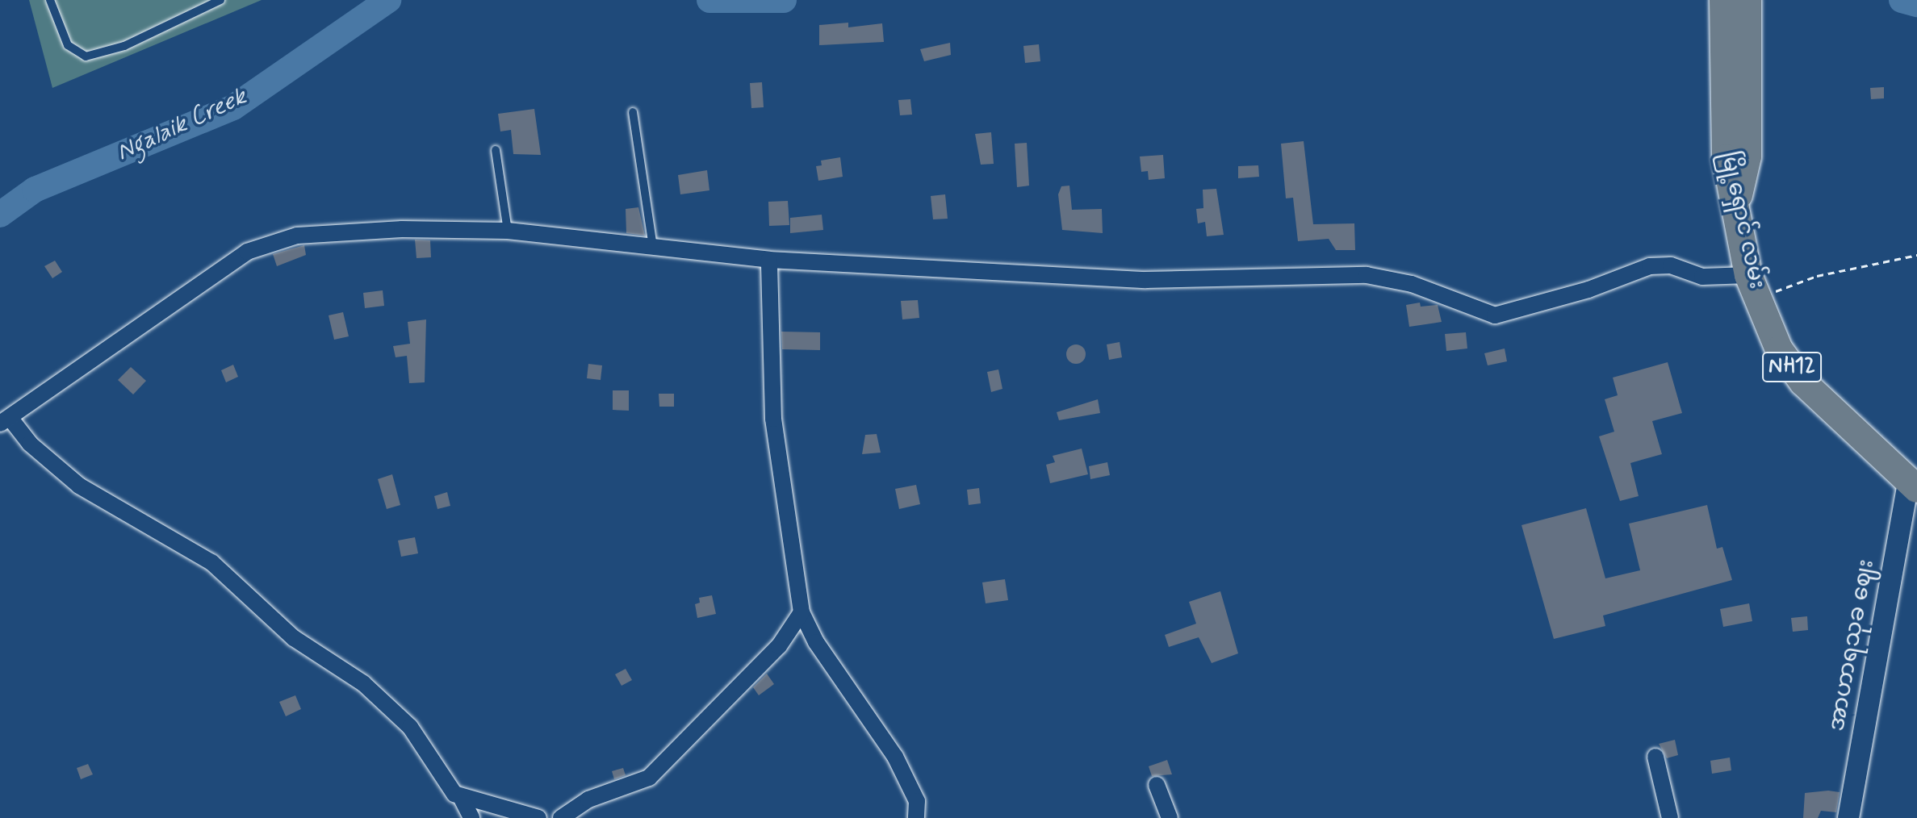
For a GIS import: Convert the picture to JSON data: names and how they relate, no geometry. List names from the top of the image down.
{
  "streets": {
    "highway": ["မြို့ရှောင် လမ်း", "NH12"],
    "street": ["အာဟာရသုခ ဈေး"]
  },
  "crossings": [
    ["မြို့ရှောင် လမ်း", "NH12"],
    ["မြို့ရှောင် လမ်း", "အာဟာရသုခ ဈေး"]
  ],
  "water": ["Ngalaik Creek"]
}
